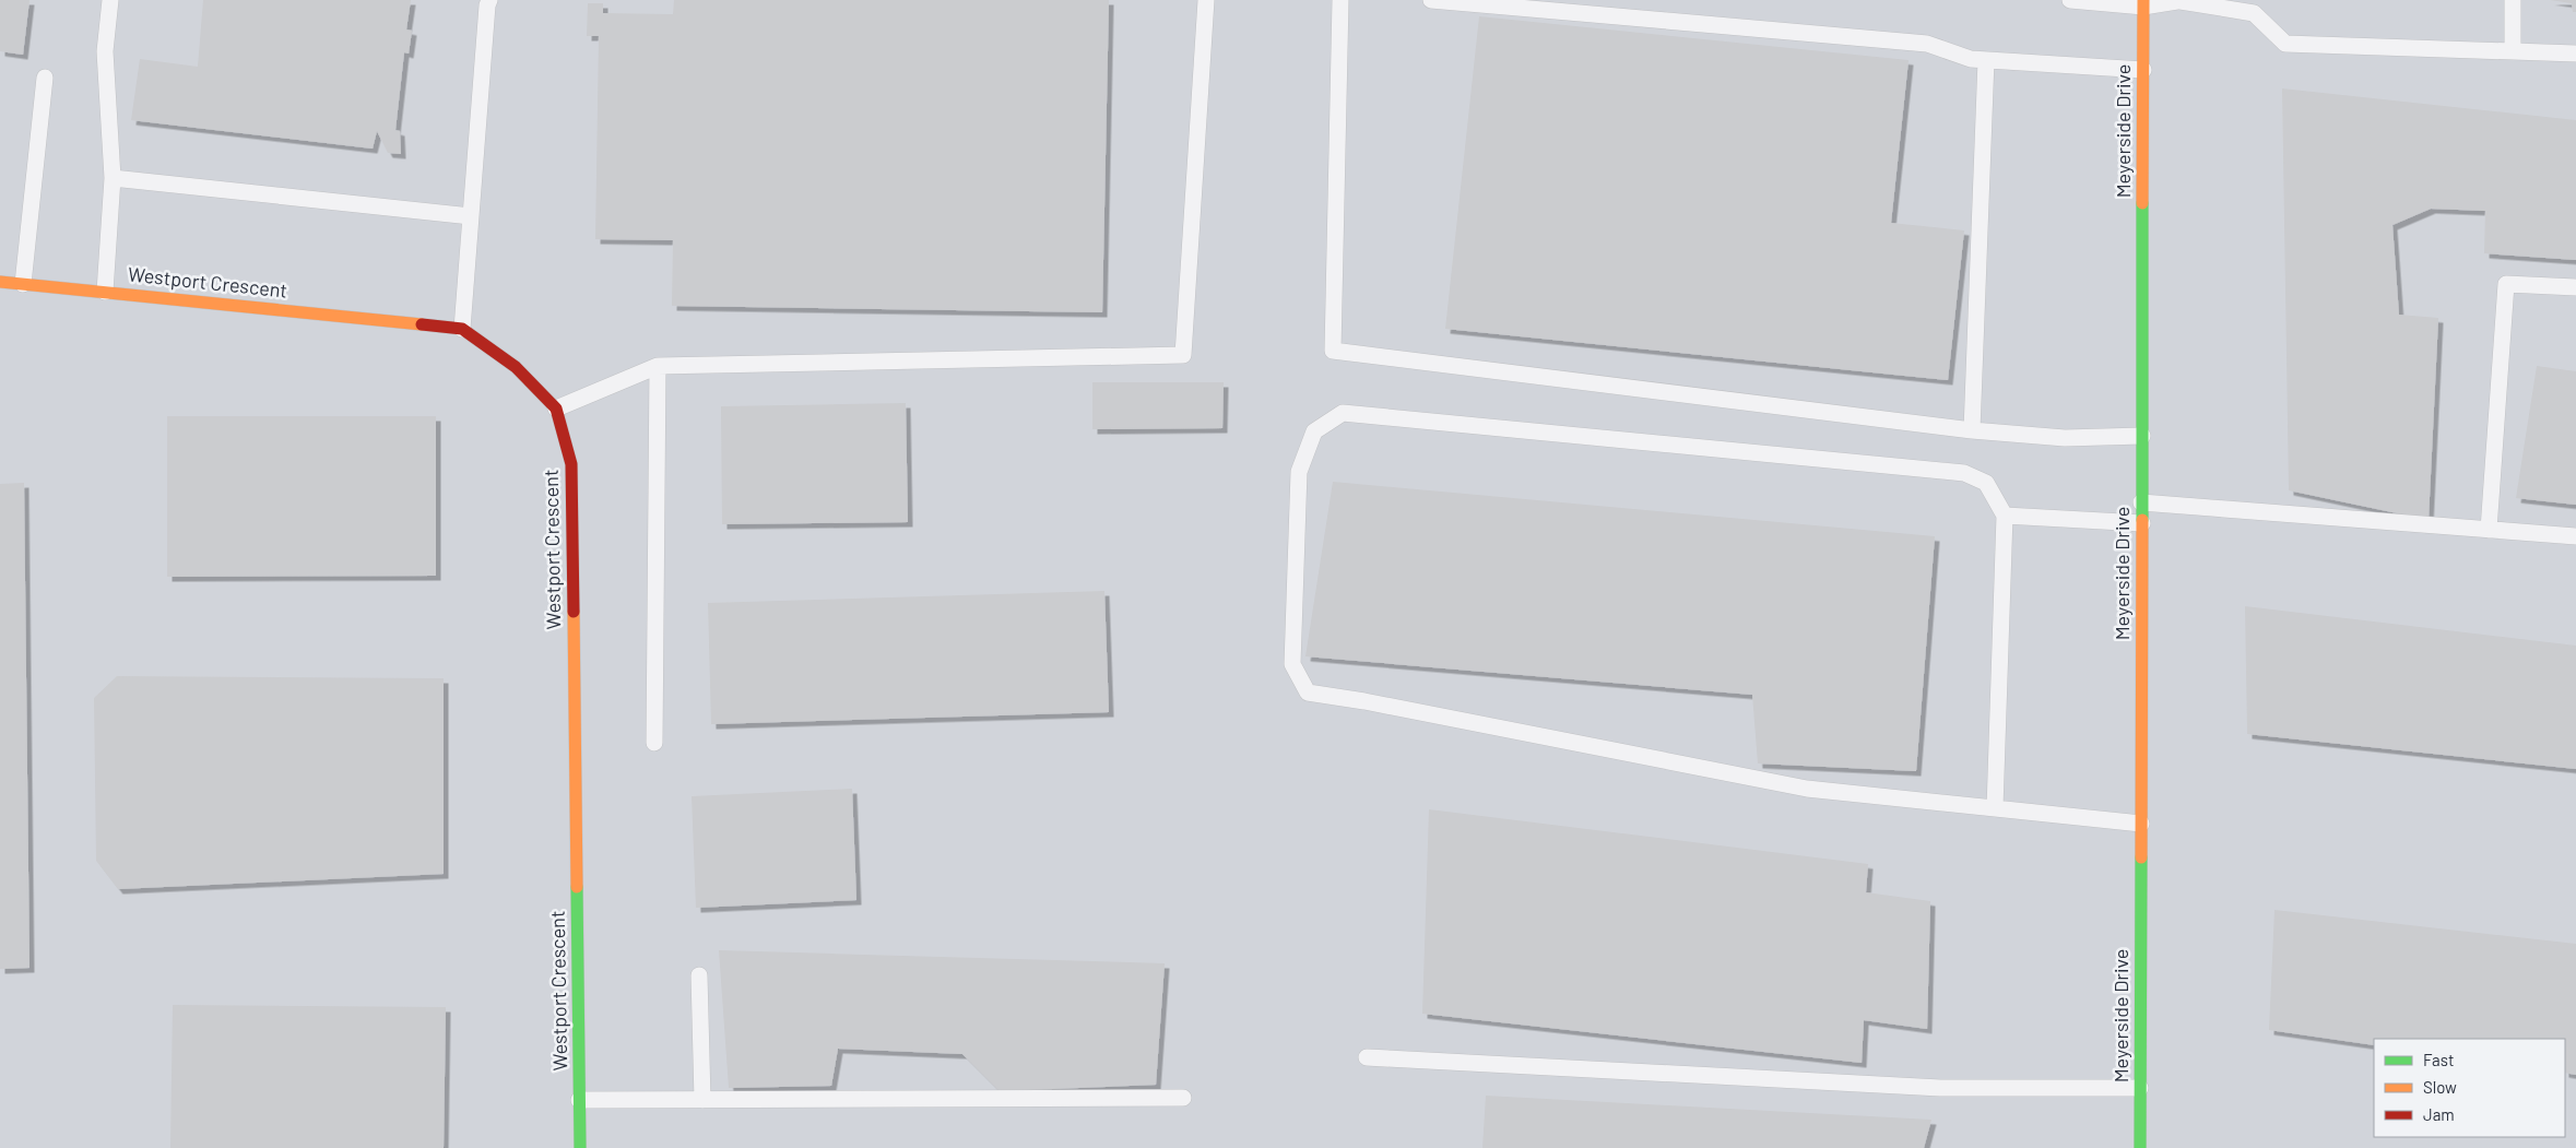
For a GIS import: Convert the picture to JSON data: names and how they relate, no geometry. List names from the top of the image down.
{
  "streets": {
    "street": ["Meyerside Drive", "Westport Crescent"]
  },
  "legend": ["Fast", "Slow", "Jam"]
}
